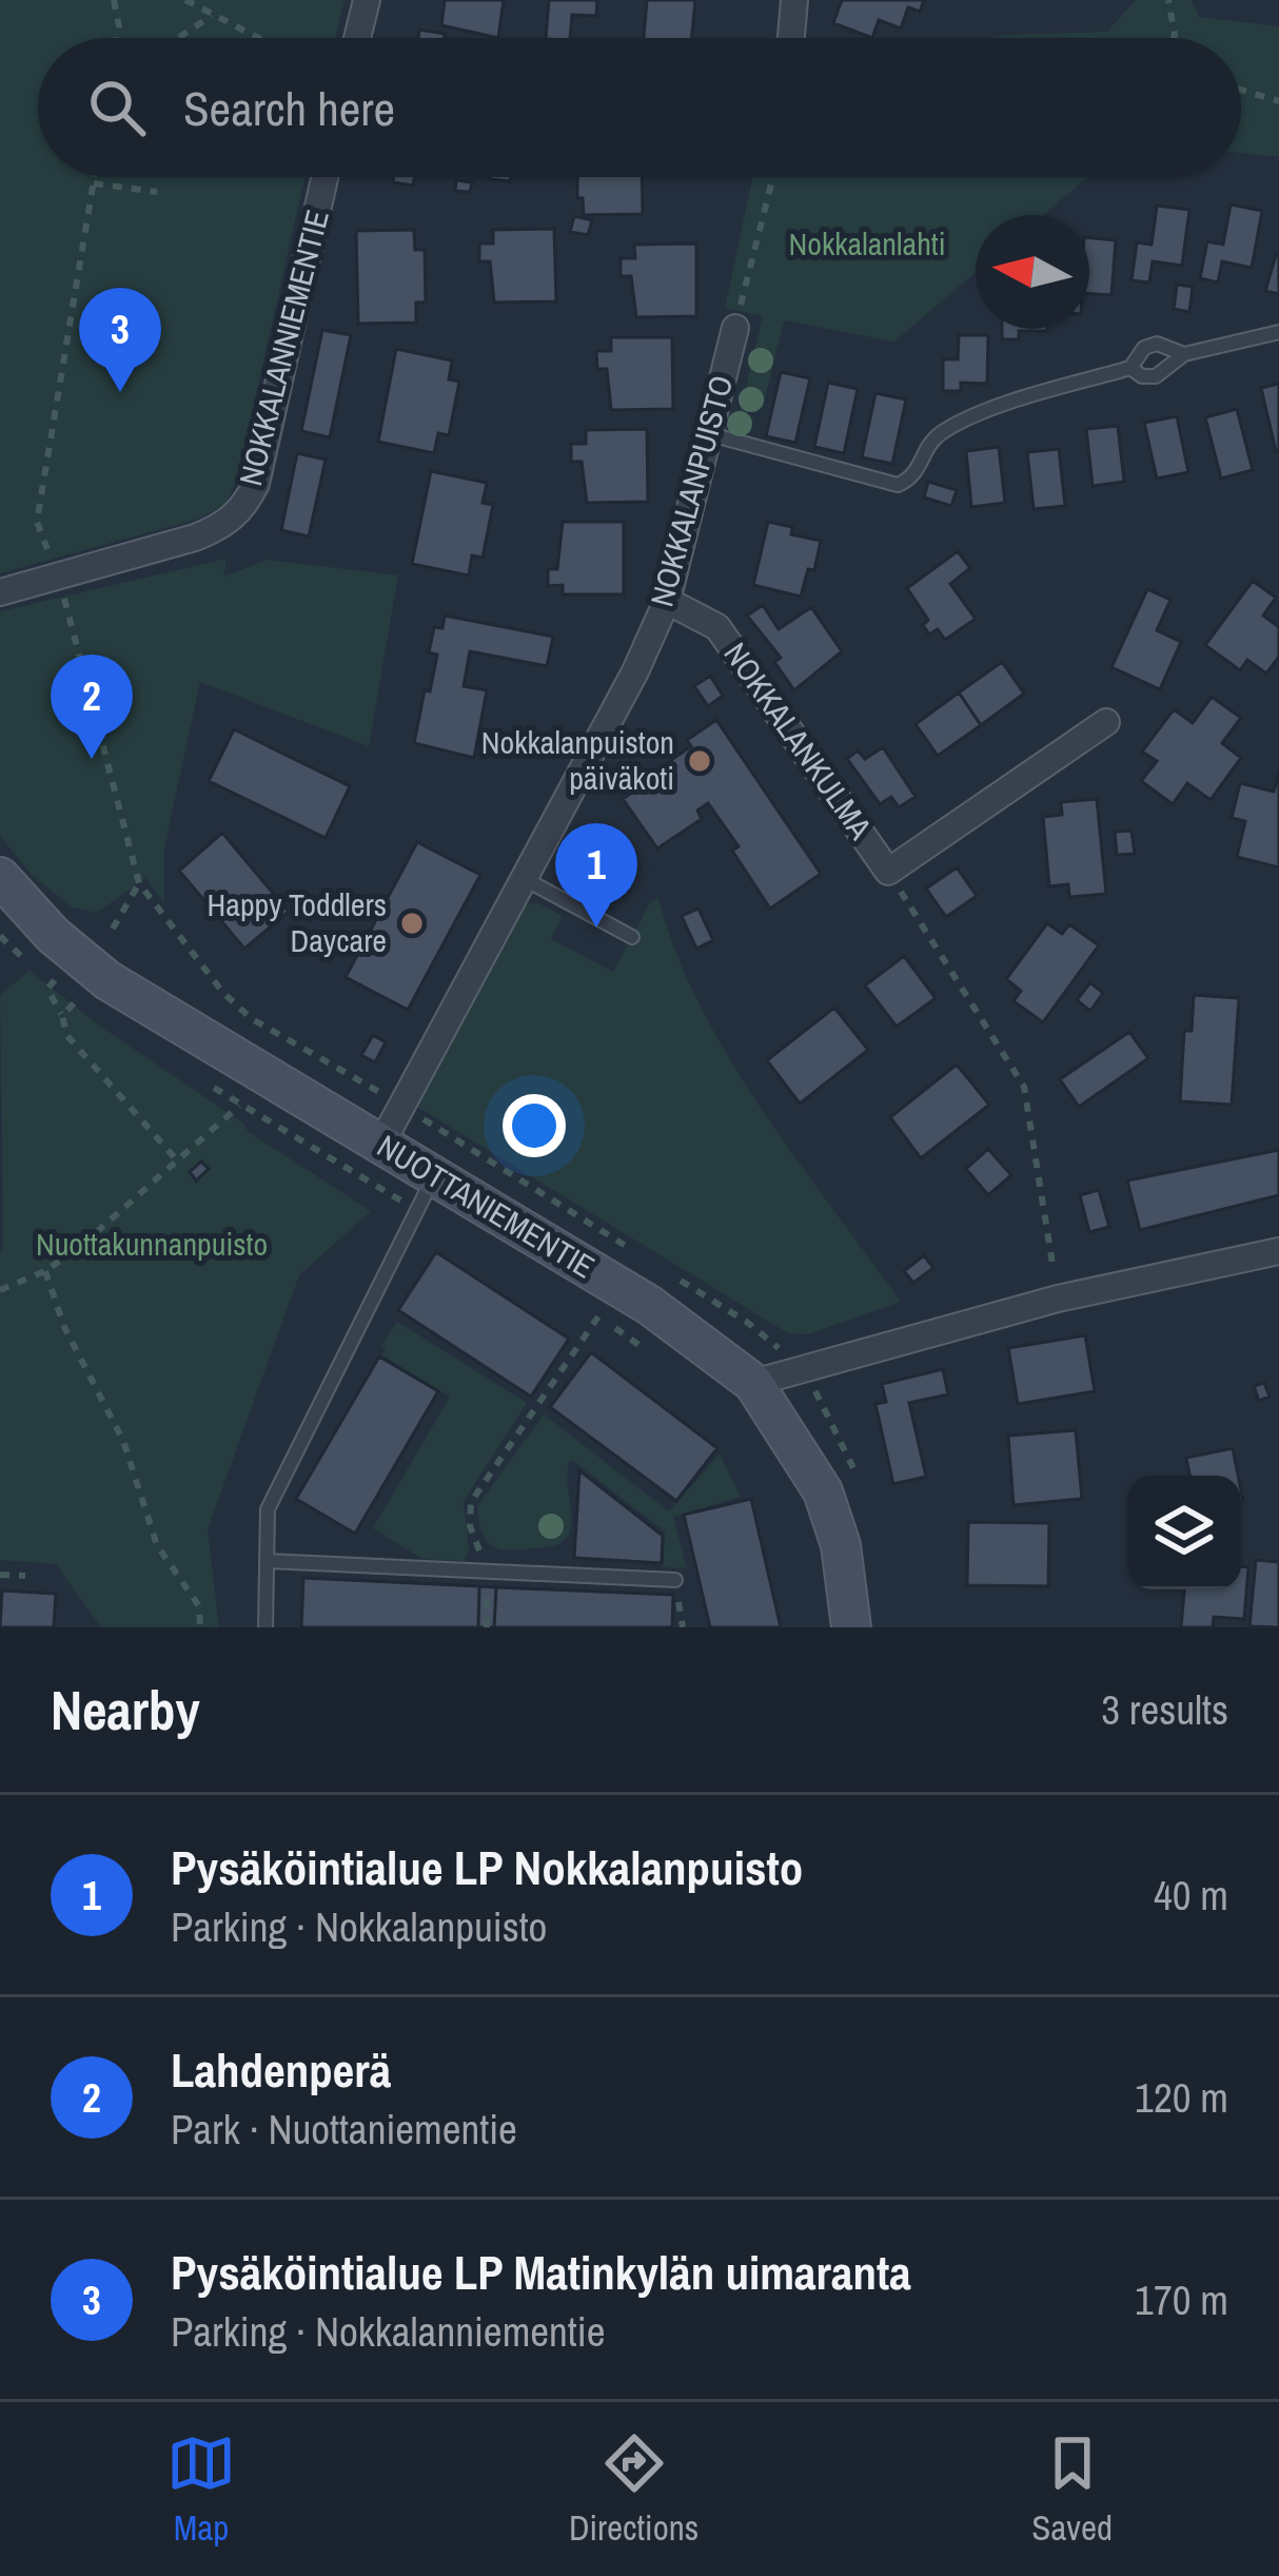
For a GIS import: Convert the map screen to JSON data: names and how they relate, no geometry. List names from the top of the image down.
{
  "streets": {
    "main road": ["NUOTTANIEMENTIE"],
    "street": ["NOKKALANNIEMENTIE", "NOKKALANPUISTO", "NOKKALANKULMA"]
  },
  "crossings": [
    ["NOKKALANPUISTO", "NOKKALANKULMA"],
    ["NOKKALANPUISTO", "NUOTTANIEMENTIE"]
  ],
  "parks": ["Nokkalanlahti", "Nuottakunnanpuisto"],
  "places": ["Nokkalanpuiston päiväkoti", "Happy Toddlers Daycare"],
  "north": "left",
  "page": {
    "search": "Search here",
    "pins": ["3", "2", "1"],
    "heading": ["Nearby", "3 results"],
    "list": [
      {
        "mark": "1",
        "name": "Pysäköintialue LP Nokkalanpuisto",
        "note": "Parking · Nokkalanpuisto",
        "value": "40 m"
      },
      {
        "mark": "2",
        "name": "Lahdenperä",
        "note": "Park · Nuottaniementie",
        "value": "120 m"
      },
      {
        "mark": "3",
        "name": "Pysäköintialue LP Matinkylän uimaranta",
        "note": "Parking · Nokkalanniementie",
        "value": "170 m"
      }
    ],
    "nav": ["Map", "Directions", "Saved"]
  }
}
